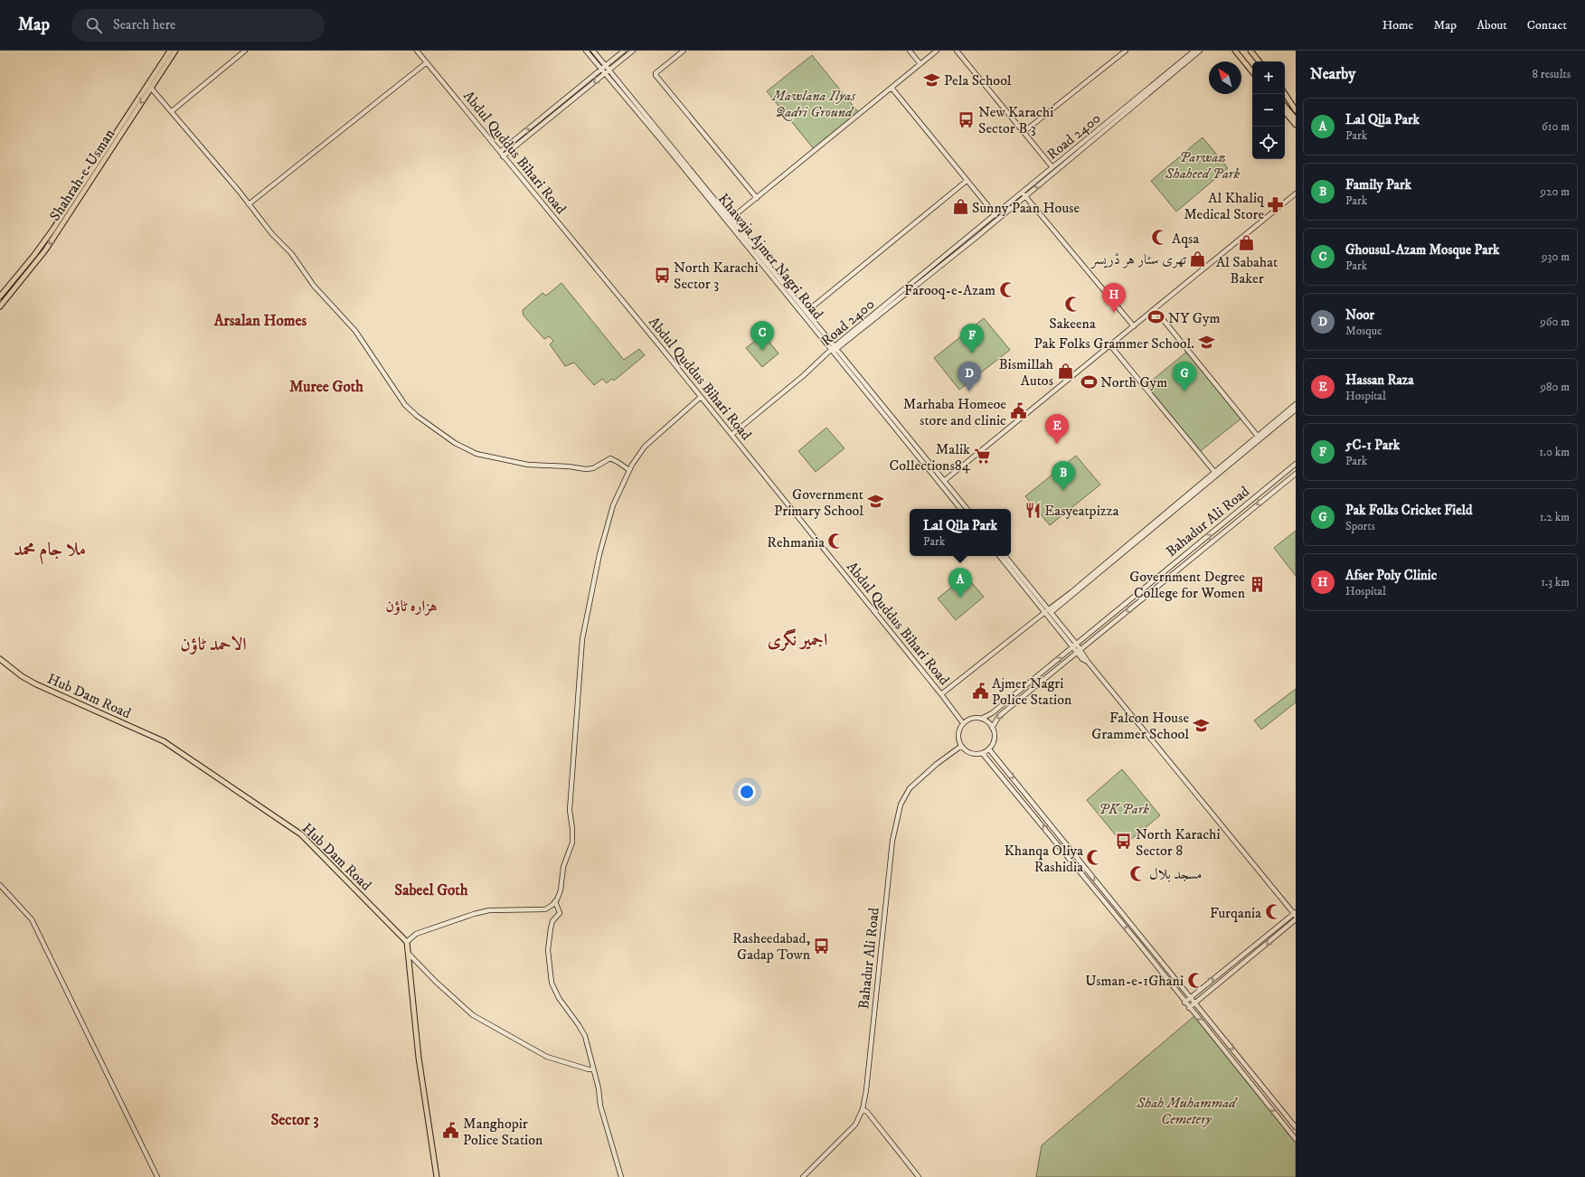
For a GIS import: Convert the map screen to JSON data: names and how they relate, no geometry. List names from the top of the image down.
{
  "streets": {
    "main road": ["Shahrah-e-Usman", "Hub Dam Road"],
    "street": [
      "Road 2400",
      "Abdul Quddus Bihari Road",
      "Khawaja Ajmer Nagri Road",
      "Bahadur Ali Road"
    ]
  },
  "crossings": [
    ["Road 2400", "Abdul Quddus Bihari Road"],
    ["Road 2400", "Khawaja Ajmer Nagri Road"],
    ["Abdul Quddus Bihari Road", "Bahadur Ali Road"]
  ],
  "districts": [
    "Arsalan Homes",
    "Muree Goth",
    "ملا جام محمد",
    "ہزارہ ٹاؤن",
    "اجمیر نگری",
    "الاحمد ٹاؤن",
    "Sabeel Goth",
    "Sector 3"
  ],
  "parks": [
    "Mawlana Ilyas Qadri Ground",
    "Parwaz Shaheed Park",
    "PK Park",
    "Shah Muhammad Cemetery"
  ],
  "places": {
    "school or university": [
      "Pela School",
      "Pak Folks Grammer School.",
      "Government Primary School",
      "Falcon House Grammer School"
    ],
    "bus stop": [
      "New Karachi Sector B 3",
      "North Karachi Sector 3",
      "North Karachi Sector 8",
      "Rasheedabad, Gadap Town"
    ],
    "pharmacy": ["Al Khaliq Medical Store"],
    "shop": [
      "Sunny Paan House",
      "Al Sabahat Baker",
      "تھری سٹار ہر ڈریسر",
      "Bismillah Autos"
    ],
    "mosque": [
      "Aqsa",
      "Farooq-e-Azam",
      "Sakeena",
      "Rehmania",
      "Khanqa Oliya Rashidia",
      "مسجد بلال",
      "Furqania",
      "Usman-e-1Ghani"
    ],
    "sports": ["NY Gym", "North Gym"],
    "public building": ["Marhaba Homeoe store and clinic", "Ajmer Nagri Police Station", "Manghopir Police Station"],
    "supermarket": ["Malik Collections84"],
    "restaurant": ["Easyeatpizza"],
    "building": ["Government Degree College for Women"]
  },
  "north": "top left",
  "page": {
    "header": "Map",
    "search": "Search here",
    "nav": [
      "Home",
      "Map",
      "About",
      "Contact"
    ],
    "heading": ["Nearby", "8 results"],
    "map_buttons": ["+", "−"],
    "list": [
      {
        "mark": "A",
        "name": "Lal Qila Park",
        "note": "Park",
        "value": "610 m"
      },
      {
        "mark": "B",
        "name": "Family Park",
        "note": "Park",
        "value": "920 m"
      },
      {
        "mark": "C",
        "name": "Ghousul-Azam Mosque Park",
        "note": "Park",
        "value": "930 m"
      },
      {
        "mark": "D",
        "name": "Noor",
        "note": "Mosque",
        "value": "960 m"
      },
      {
        "mark": "E",
        "name": "Hassan Raza",
        "note": "Hospital",
        "value": "980 m"
      },
      {
        "mark": "F",
        "name": "5C-1 Park",
        "note": "Park",
        "value": "1.0 km"
      },
      {
        "mark": "G",
        "name": "Pak Folks Cricket Field",
        "note": "Sports",
        "value": "1.2 km"
      },
      {
        "mark": "H",
        "name": "Afser Poly Clinic",
        "note": "Hospital",
        "value": "1.3 km"
      }
    ],
    "pins": [
      "H",
      "C",
      "F",
      "D",
      "G",
      "E",
      "B",
      "A"
    ],
    "popup": ["Lal Qila Park", "Park"]
  }
}
